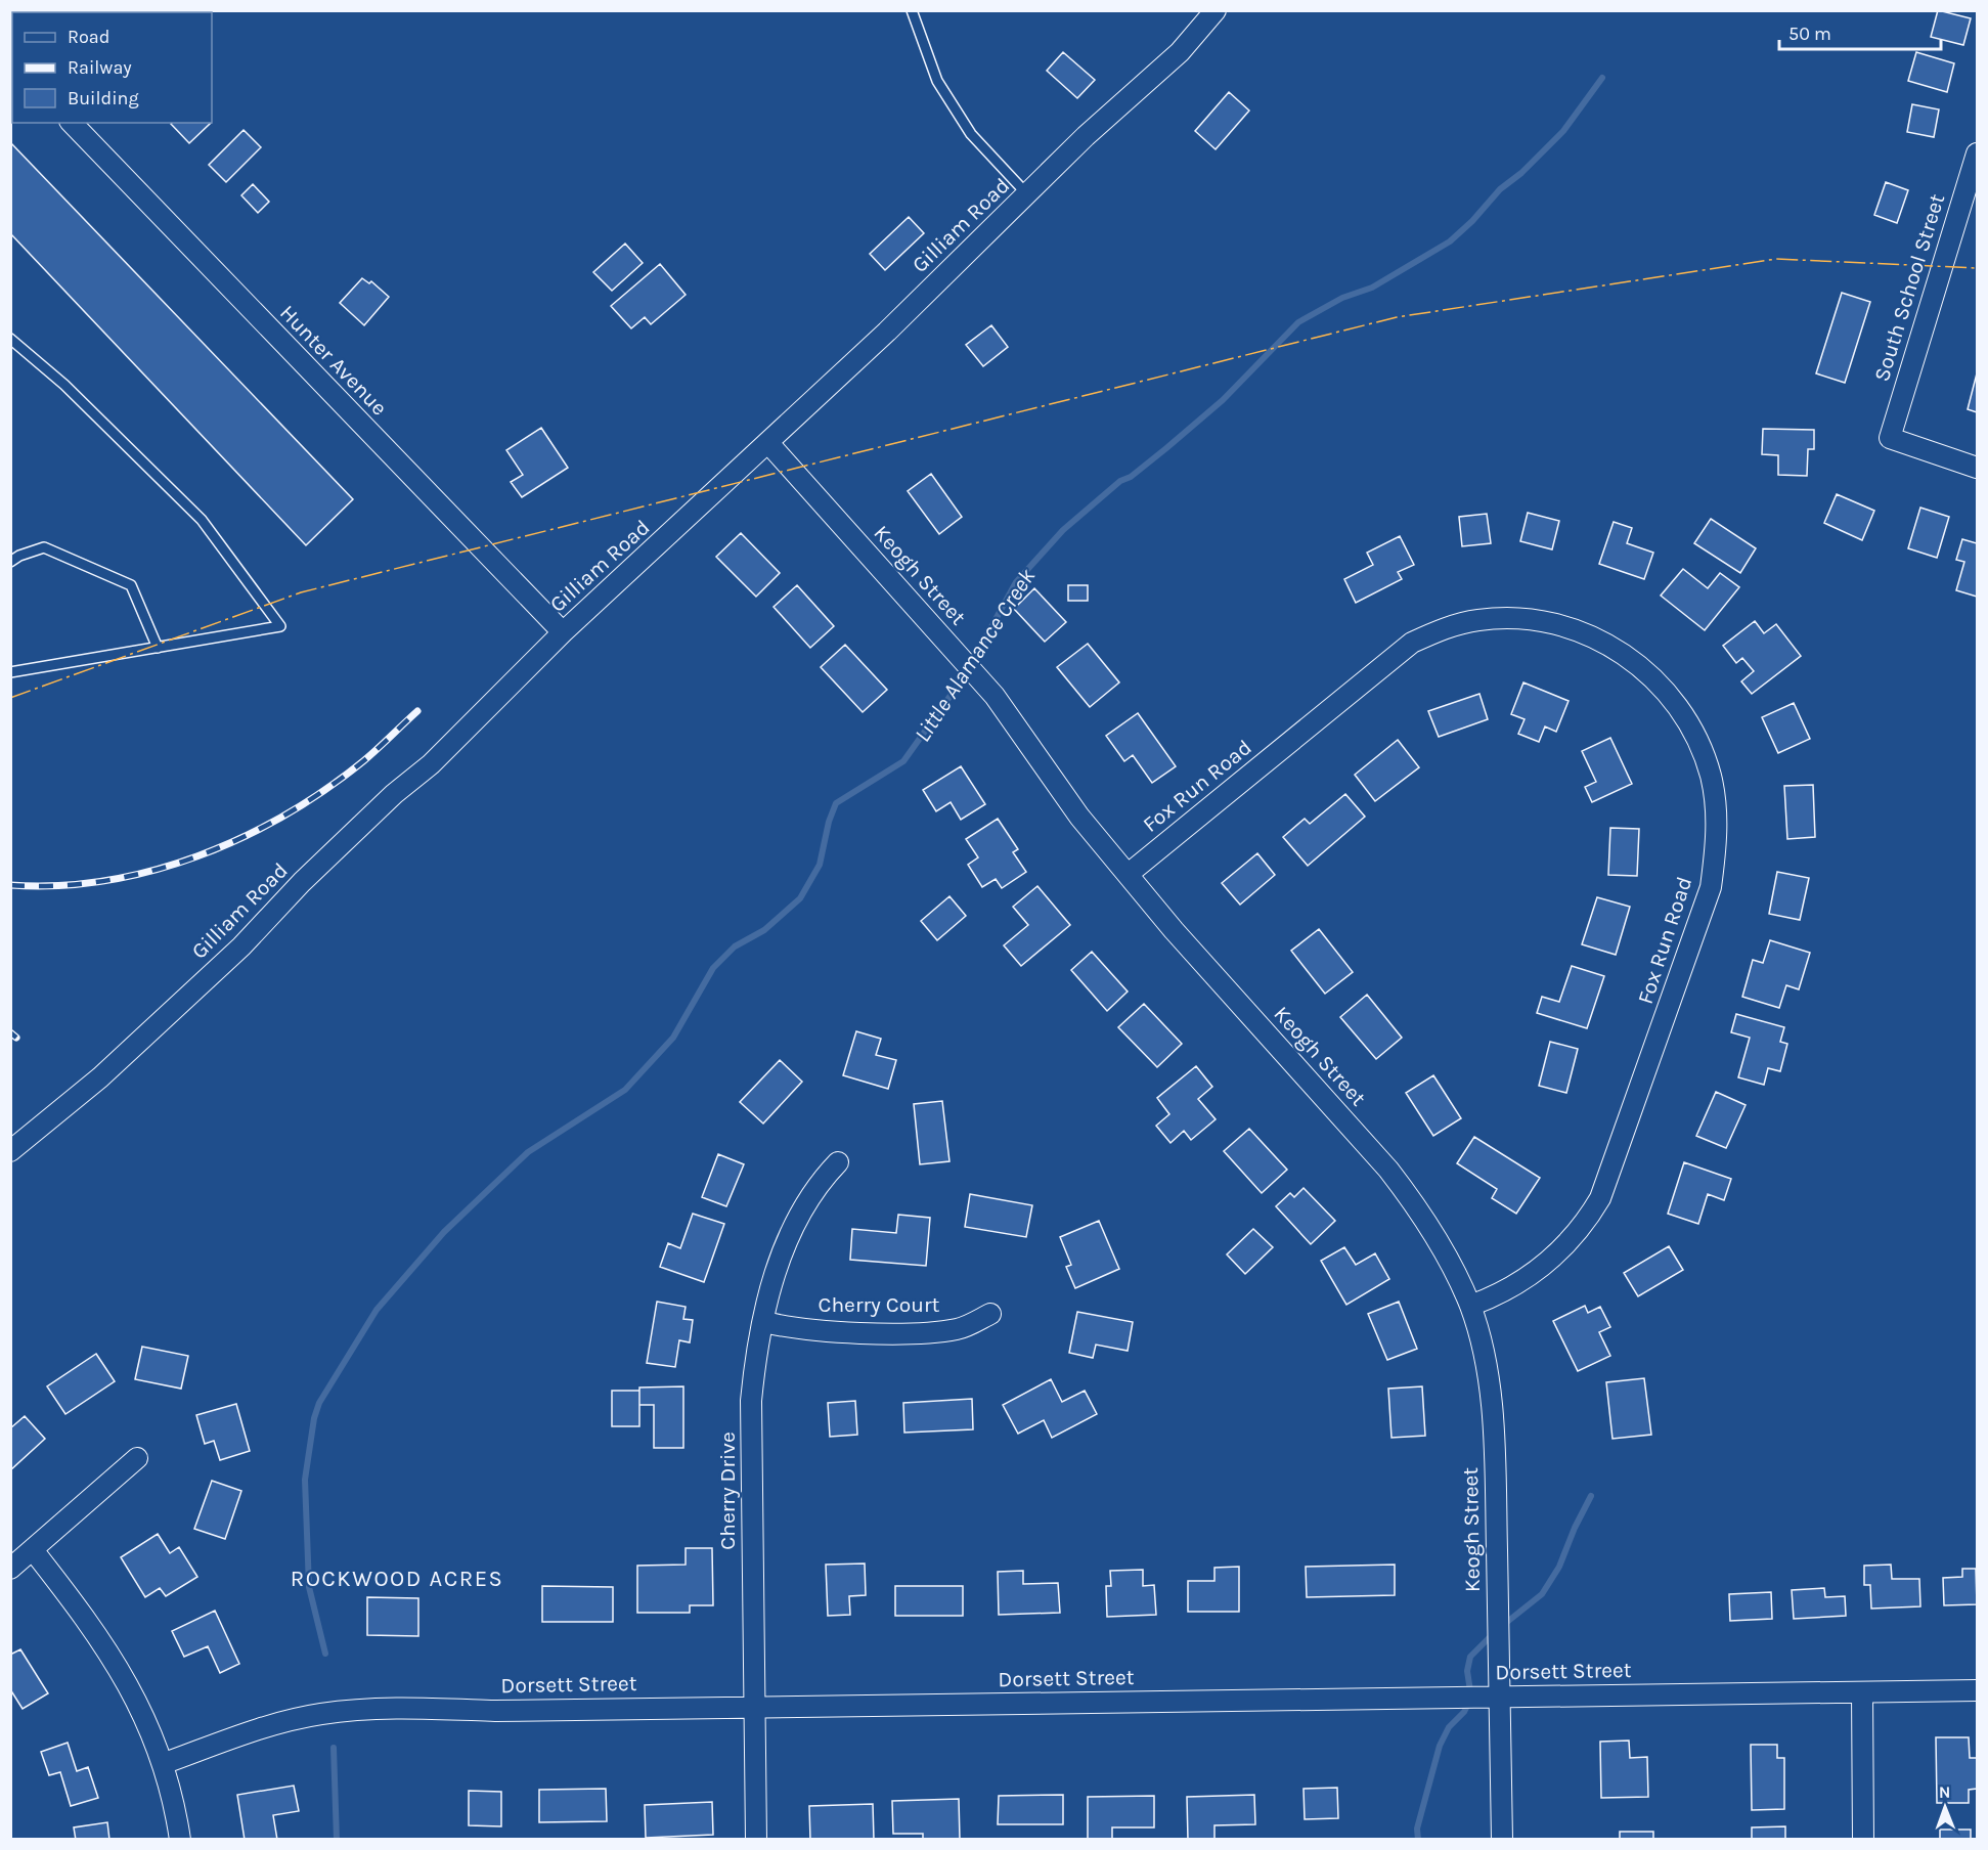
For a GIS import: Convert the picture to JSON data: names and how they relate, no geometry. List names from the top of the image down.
{
  "streets": {
    "street": [
      "Gilliam Road",
      "South School Street",
      "Hunter Avenue",
      "Keogh Street",
      "Fox Run Road",
      "Cherry Court",
      "Cherry Drive",
      "Dorsett Street"
    ]
  },
  "crossings": [
    ["Gilliam Road", "Hunter Avenue"],
    ["Gilliam Road", "Keogh Street"],
    ["Keogh Street", "Fox Run Road"],
    ["Keogh Street", "Dorsett Street"],
    ["Cherry Court", "Cherry Drive"],
    ["Cherry Drive", "Dorsett Street"]
  ],
  "districts": ["ROCKWOOD ACRES"],
  "water": ["Little Alamance Creek"],
  "legend": ["Road", "Railway", "Building"],
  "scale_bar": "50 m",
  "north": "top"
}
